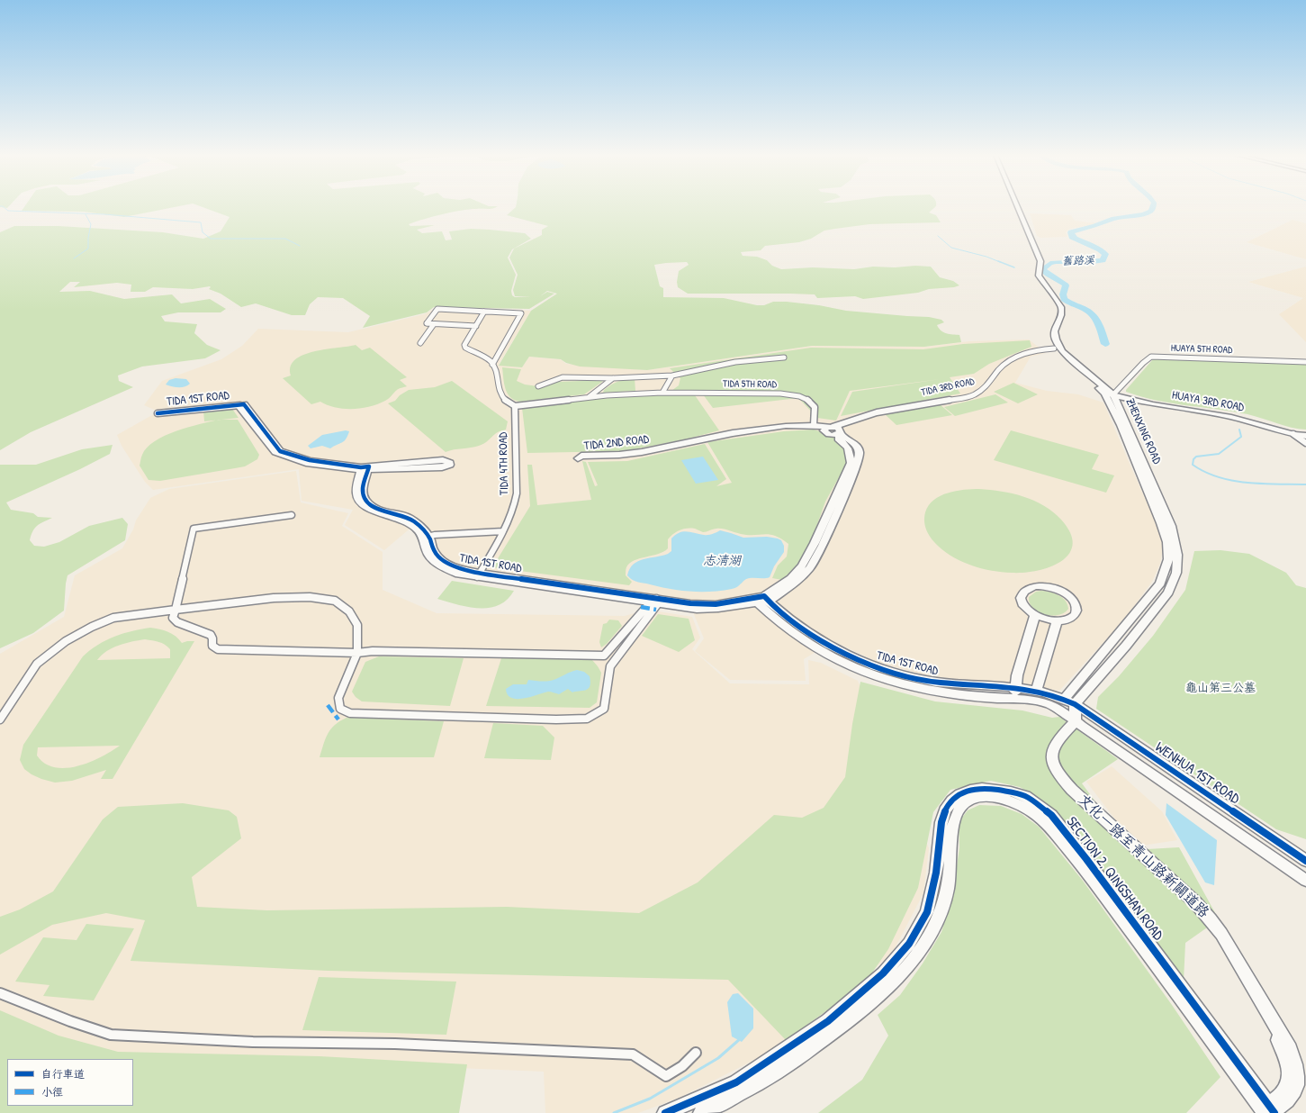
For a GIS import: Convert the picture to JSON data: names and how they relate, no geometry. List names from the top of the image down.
{
  "streets": {
    "street": [
      "HUAYA 5TH ROAD",
      "TIDA 5TH ROAD",
      "TIDA 3RD ROAD",
      "TIDA 1ST ROAD",
      "HUAYA 3RD ROAD",
      "ZHENXING ROAD",
      "TIDA 2ND ROAD",
      "TIDA 4TH ROAD",
      "WENHUA 1ST ROAD",
      "文化一路至青山路新闢道路",
      "SECTION 2, QINGSHAN ROAD"
    ]
  },
  "crossings": [
    ["HUAYA 5TH ROAD", "HUAYA 3RD ROAD"],
    ["HUAYA 5TH ROAD", "ZHENXING ROAD"],
    ["TIDA 5TH ROAD", "TIDA 2ND ROAD"],
    ["TIDA 5TH ROAD", "TIDA 4TH ROAD"],
    ["TIDA 3RD ROAD", "ZHENXING ROAD"],
    ["TIDA 3RD ROAD", "TIDA 2ND ROAD"],
    ["TIDA 1ST ROAD", "ZHENXING ROAD"],
    ["TIDA 1ST ROAD", "TIDA 4TH ROAD"],
    ["TIDA 1ST ROAD", "WENHUA 1ST ROAD"],
    ["TIDA 1ST ROAD", "文化一路至青山路新闢道路"],
    ["HUAYA 3RD ROAD", "ZHENXING ROAD"],
    ["ZHENXING ROAD", "WENHUA 1ST ROAD"],
    ["WENHUA 1ST ROAD", "文化一路至青山路新闢道路"],
    ["文化一路至青山路新闢道路", "SECTION 2, QINGSHAN ROAD"]
  ],
  "water": ["舊路溪", "志清湖"],
  "parks": ["龜山第三公墓"],
  "legend": ["自行車道", "小徑"]
}
